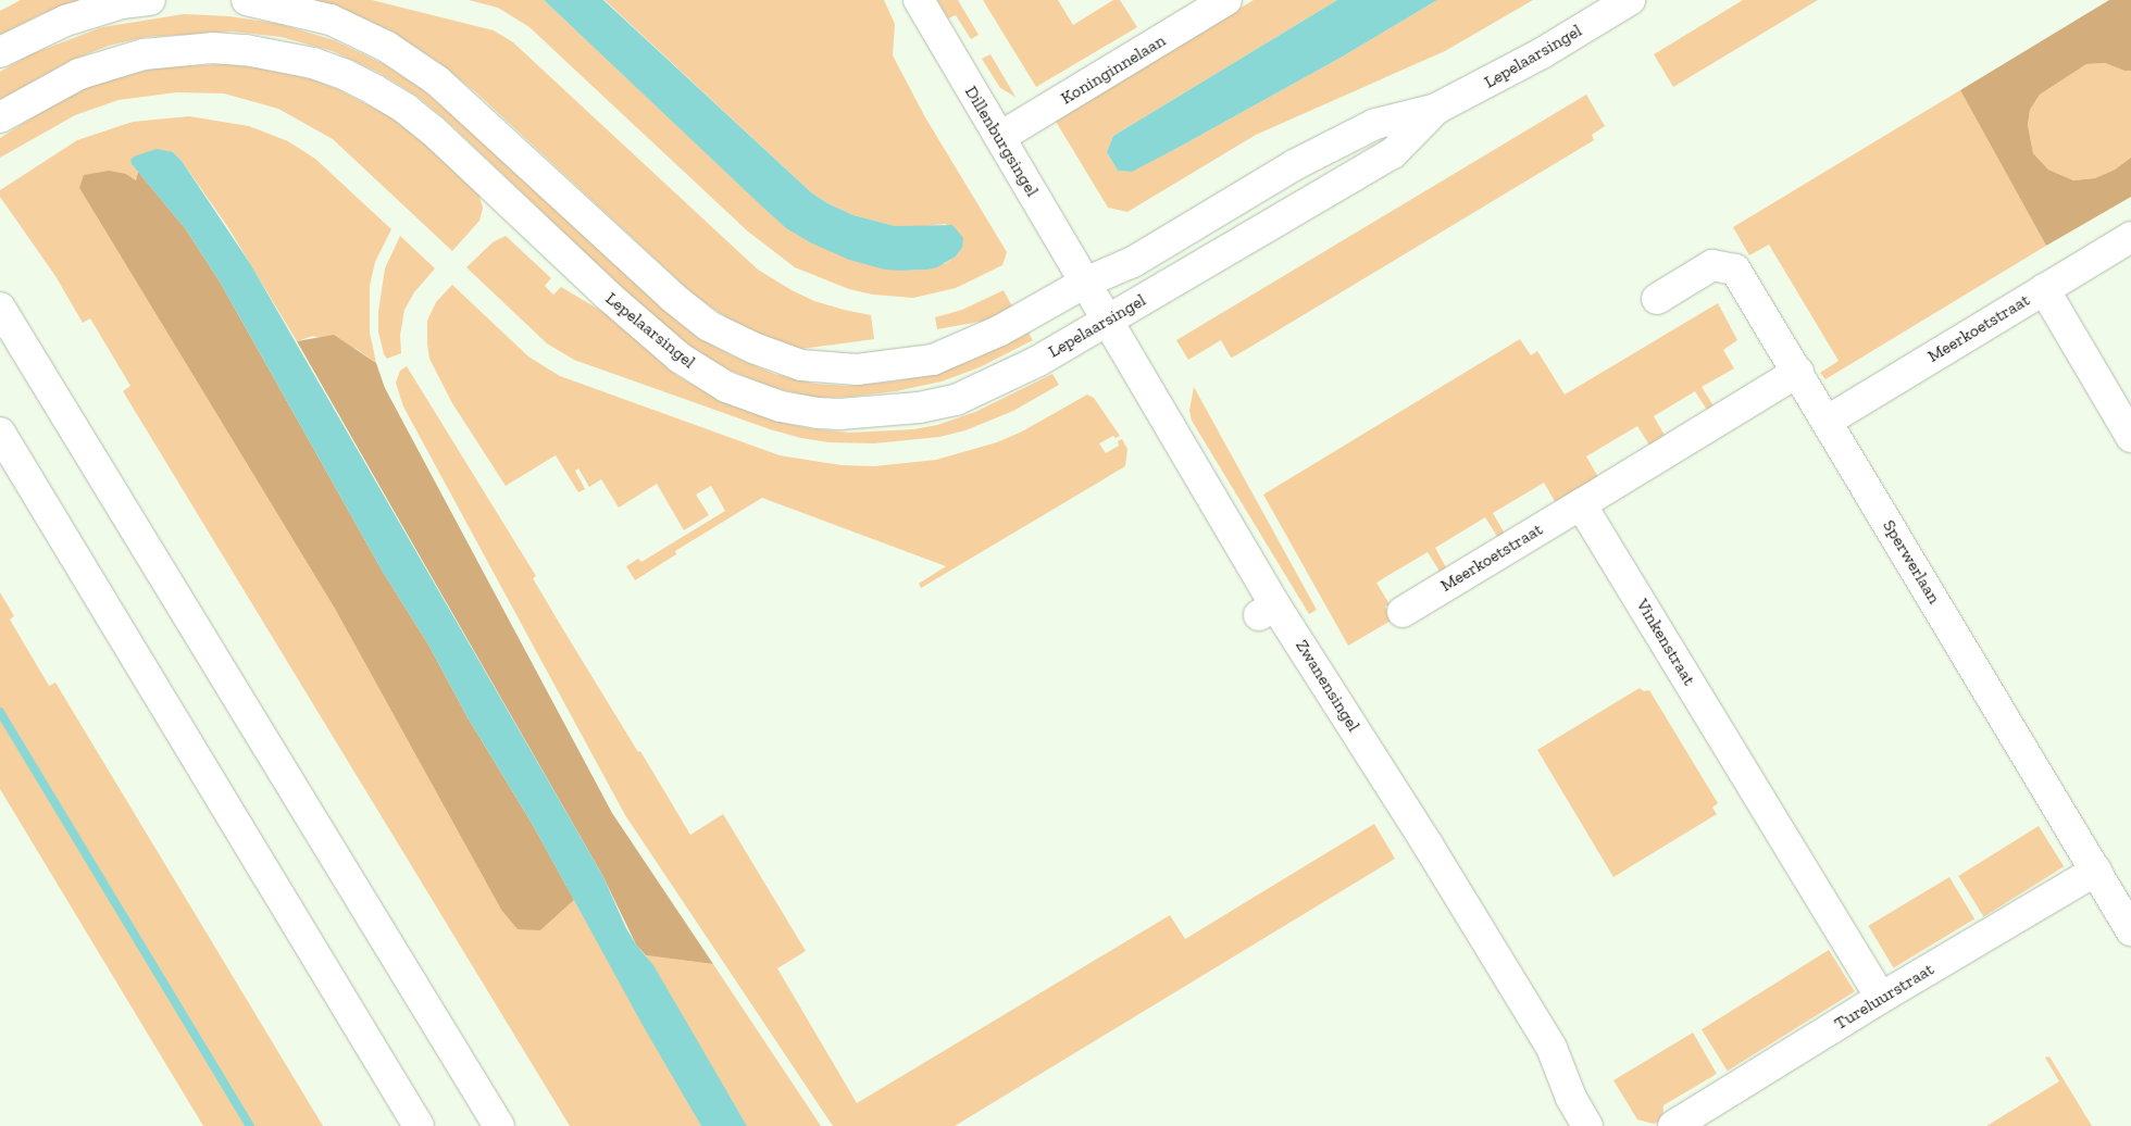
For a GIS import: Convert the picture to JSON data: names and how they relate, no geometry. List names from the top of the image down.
{
  "streets": {
    "main road": [
      "Lepelaarsingel",
      "Koninginnelaan",
      "Dillenburgsingel",
      "Meerkoetstraat",
      "Sperwerlaan",
      "Vinkenstraat",
      "Zwanensingel",
      "Tureluurstraat"
    ]
  },
  "crossings": [
    ["Lepelaarsingel", "Dillenburgsingel"],
    ["Lepelaarsingel", "Zwanensingel"],
    ["Koninginnelaan", "Dillenburgsingel"],
    ["Dillenburgsingel", "Zwanensingel"],
    ["Meerkoetstraat", "Sperwerlaan"],
    ["Meerkoetstraat", "Vinkenstraat"],
    ["Sperwerlaan", "Tureluurstraat"],
    ["Vinkenstraat", "Tureluurstraat"]
  ]
}
